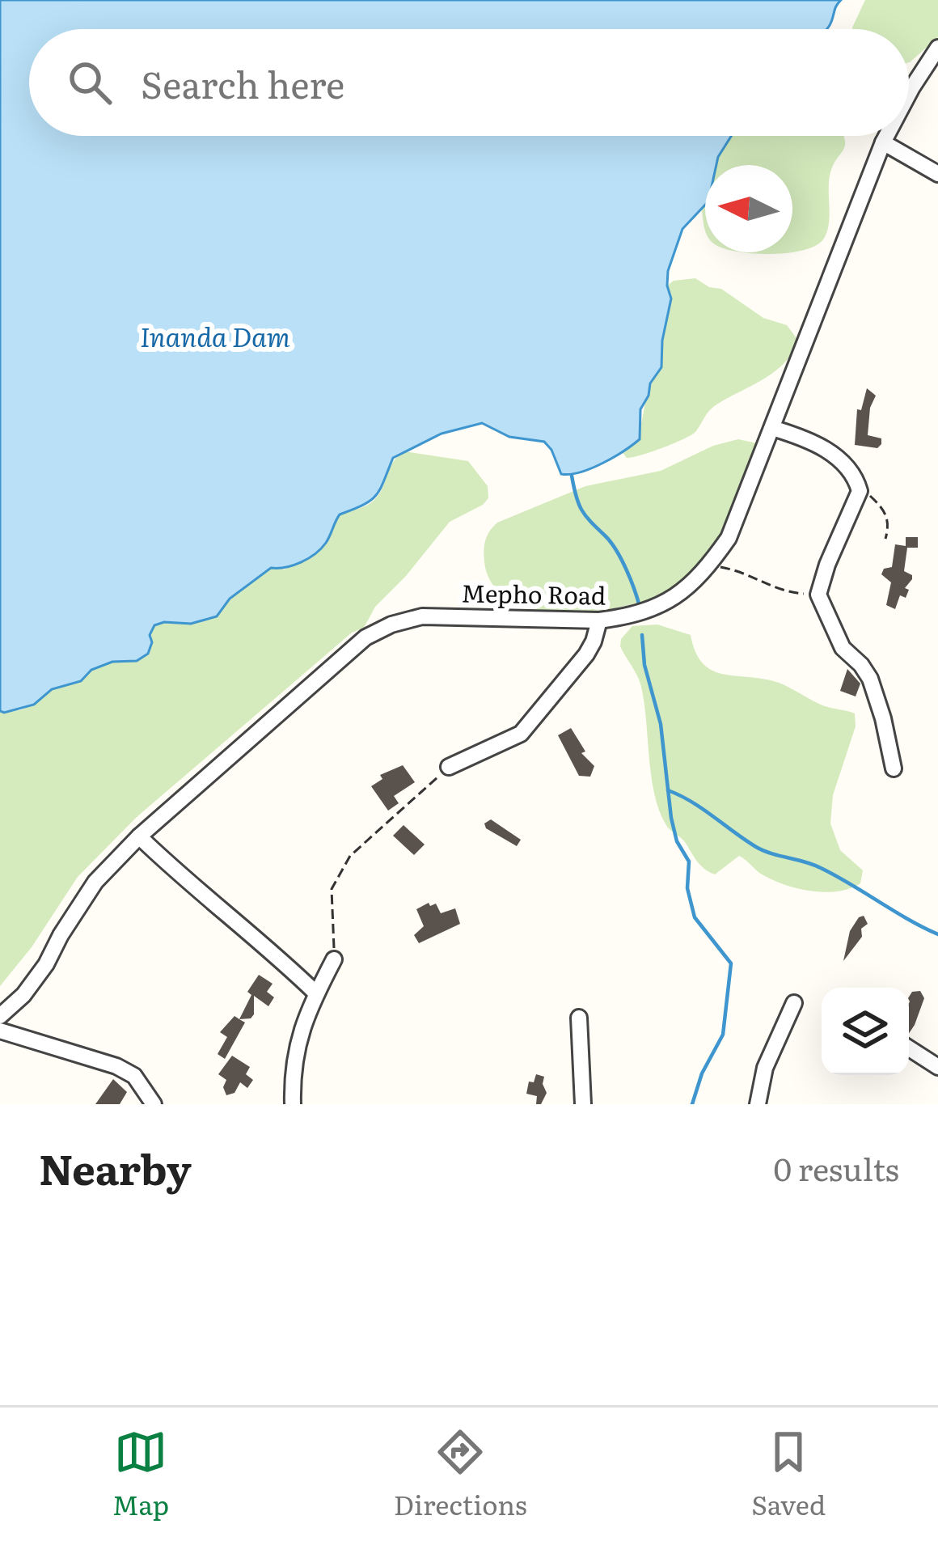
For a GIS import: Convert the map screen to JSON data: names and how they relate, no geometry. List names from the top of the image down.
{
  "streets": {
    "street": ["Mepho Road"]
  },
  "water": ["Inanda Dam"],
  "north": "left",
  "page": {
    "search": "Search here",
    "heading": ["Nearby", "0 results"],
    "nav": ["Map", "Directions", "Saved"]
  }
}
